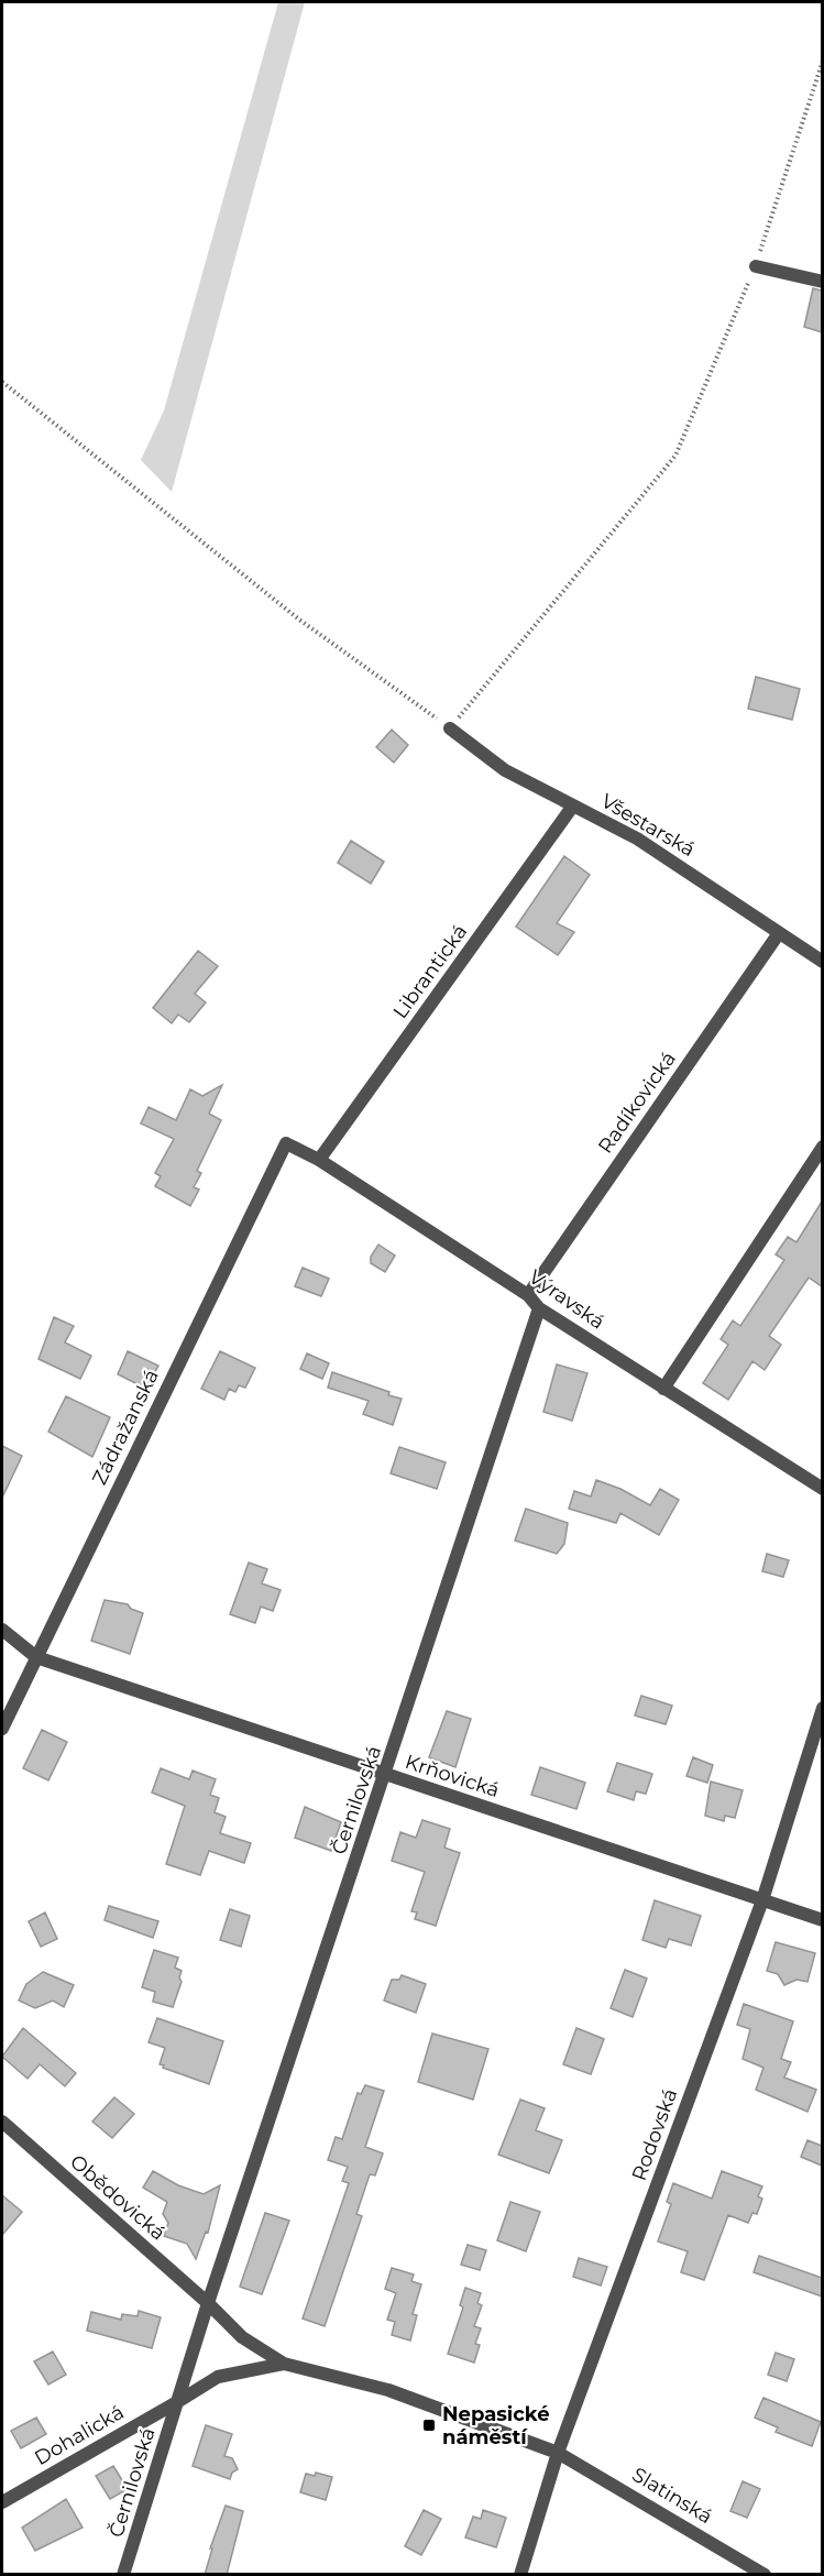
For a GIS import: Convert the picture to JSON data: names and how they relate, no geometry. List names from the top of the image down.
{
  "streets": {
    "street": [
      "Všestarská",
      "Librantická",
      "Radíkovická",
      "Výravská",
      "Zádražanská",
      "Krňovická",
      "Černilovská",
      "Rodovská",
      "Obědovická",
      "Dohalická",
      "Slatinská"
    ]
  },
  "crossings": [
    ["Všestarská", "Librantická"],
    ["Všestarská", "Radíkovická"],
    ["Librantická", "Výravská"],
    ["Radíkovická", "Výravská"],
    ["Výravská", "Zádražanská"],
    ["Výravská", "Černilovská"],
    ["Zádražanská", "Krňovická"],
    ["Krňovická", "Černilovská"],
    ["Krňovická", "Rodovská"],
    ["Černilovská", "Obědovická"],
    ["Černilovská", "Dohalická"],
    ["Rodovská", "Slatinská"]
  ],
  "places": {
    "transit": ["Nepasické náměstí"]
  }
}
